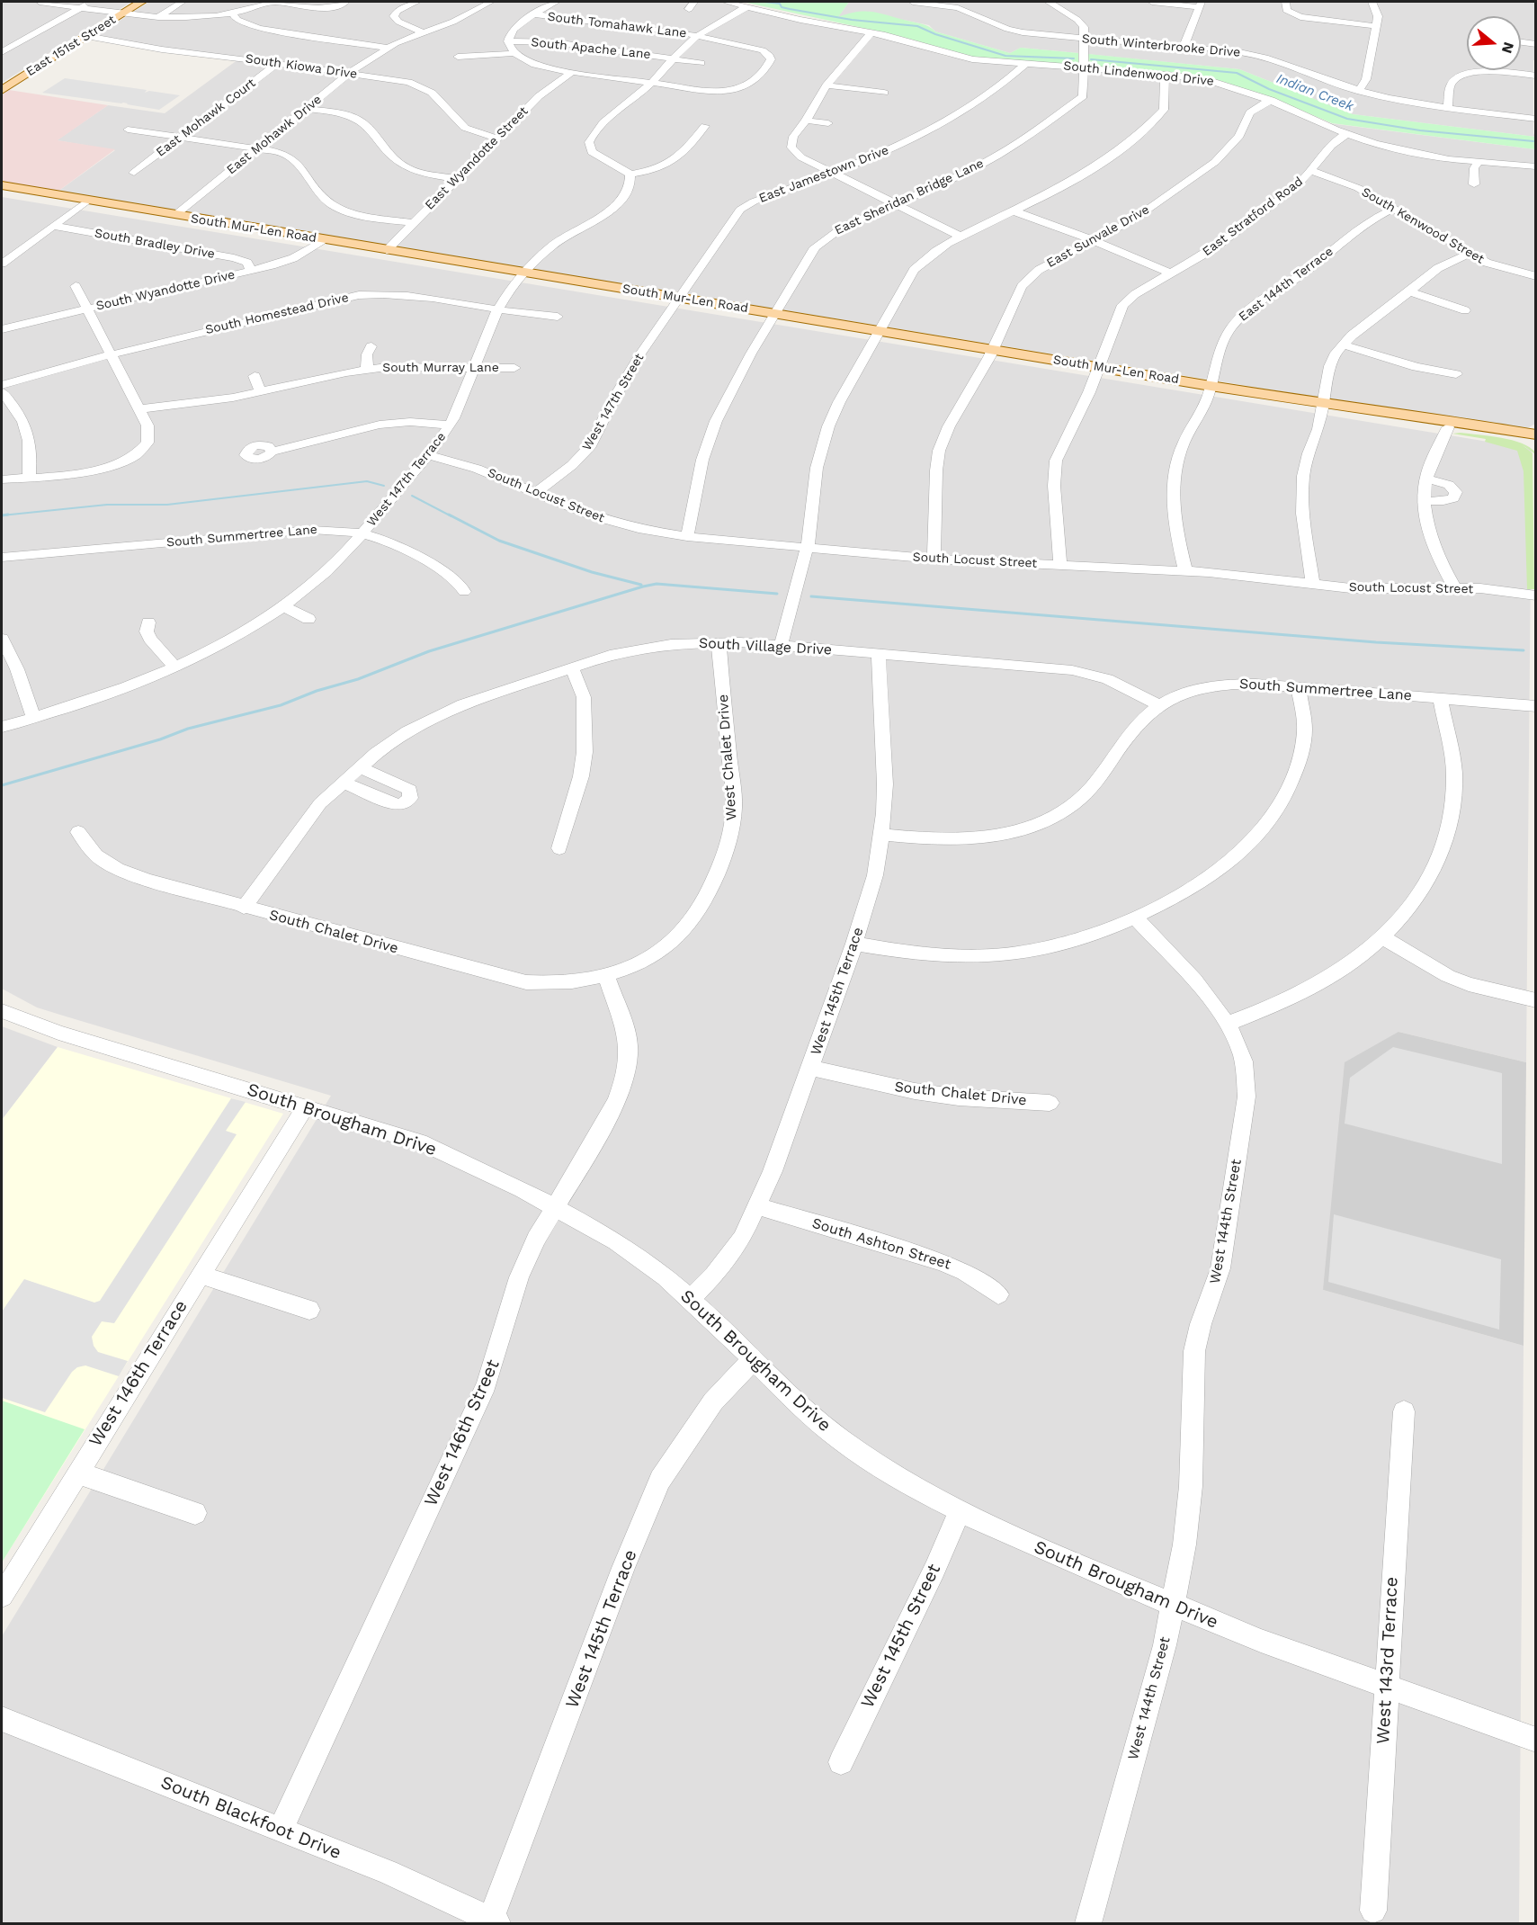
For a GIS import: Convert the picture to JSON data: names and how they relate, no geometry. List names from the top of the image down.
{
  "streets": {
    "main road": ["East 151st Street", "South Mur-Len Road"],
    "street": [
      "South Tomahawk Lane",
      "South Winterbrooke Drive",
      "South Apache Lane",
      "South Kiowa Drive",
      "South Lindenwood Drive",
      "East Mohawk Court",
      "East Mohawk Drive",
      "East Wyandotte Street",
      "East Jamestown Drive",
      "East Sheridan Bridge Lane",
      "East Stratford Road",
      "South Kenwood Street",
      "East Sunvale Drive",
      "South Bradley Drive",
      "East 144th Terrace",
      "South Wyandotte Drive",
      "South Homestead Drive",
      "South Murray Lane",
      "West 147th Street",
      "West 147th Terrace",
      "South Locust Street",
      "South Summertree Lane",
      "South Village Drive",
      "West Chalet Drive",
      "South Chalet Drive",
      "West 145th Terrace",
      "South Brougham Drive",
      "West 144th Street",
      "South Ashton Street",
      "West 146th Terrace",
      "West 146th Street",
      "West 145th Street",
      "West 143rd Terrace",
      "South Blackfoot Drive"
    ]
  },
  "crossings": [
    ["East 151st Street", "South Kiowa Drive"],
    ["South Winterbrooke Drive", "East Sheridan Bridge Lane"],
    ["South Kiowa Drive", "East Mohawk Court"],
    ["South Kiowa Drive", "East Mohawk Drive"],
    ["South Kiowa Drive", "East Wyandotte Street"],
    ["South Lindenwood Drive", "East Jamestown Drive"],
    ["South Lindenwood Drive", "East Sheridan Bridge Lane"],
    ["South Lindenwood Drive", "East Stratford Road"],
    ["South Lindenwood Drive", "East Sunvale Drive"],
    ["East Mohawk Drive", "South Mur-Len Road"],
    ["East Wyandotte Street", "South Mur-Len Road"],
    ["East Jamestown Drive", "South Mur-Len Road"],
    ["East Jamestown Drive", "West 147th Street"],
    ["East Sheridan Bridge Lane", "South Mur-Len Road"],
    ["East Stratford Road", "South Kenwood Street"],
    ["East Stratford Road", "South Mur-Len Road"],
    ["South Kenwood Street", "East 144th Terrace"],
    ["South Mur-Len Road", "East Sunvale Drive"],
    ["South Mur-Len Road", "East 144th Terrace"],
    ["South Mur-Len Road", "South Wyandotte Drive"],
    ["South Mur-Len Road", "West 147th Street"],
    ["South Mur-Len Road", "West 147th Terrace"],
    ["South Bradley Drive", "South Wyandotte Drive"],
    ["East 144th Terrace", "South Locust Street"],
    ["South Homestead Drive", "West 147th Terrace"],
    ["South Murray Lane", "West 147th Terrace"],
    ["West 147th Street", "South Locust Street"],
    ["West 147th Terrace", "South Locust Street"],
    ["West 147th Terrace", "South Summertree Lane"],
    ["South Summertree Lane", "South Village Drive"],
    ["South Summertree Lane", "West 145th Terrace"],
    ["South Village Drive", "West Chalet Drive"],
    ["South Village Drive", "South Chalet Drive"],
    ["South Village Drive", "West 145th Terrace"],
    ["West Chalet Drive", "South Chalet Drive"],
    ["West Chalet Drive", "West 146th Street"],
    ["South Chalet Drive", "West 145th Terrace"],
    ["South Chalet Drive", "West 146th Street"],
    ["West 145th Terrace", "South Brougham Drive"],
    ["West 145th Terrace", "South Ashton Street"],
    ["West 145th Terrace", "South Blackfoot Drive"],
    ["South Brougham Drive", "West 144th Street"],
    ["South Brougham Drive", "West 146th Terrace"],
    ["South Brougham Drive", "West 146th Street"],
    ["South Brougham Drive", "West 145th Street"],
    ["South Brougham Drive", "West 143rd Terrace"],
    ["West 146th Street", "South Blackfoot Drive"]
  ],
  "water": ["Indian Creek"],
  "north": "right"
}
